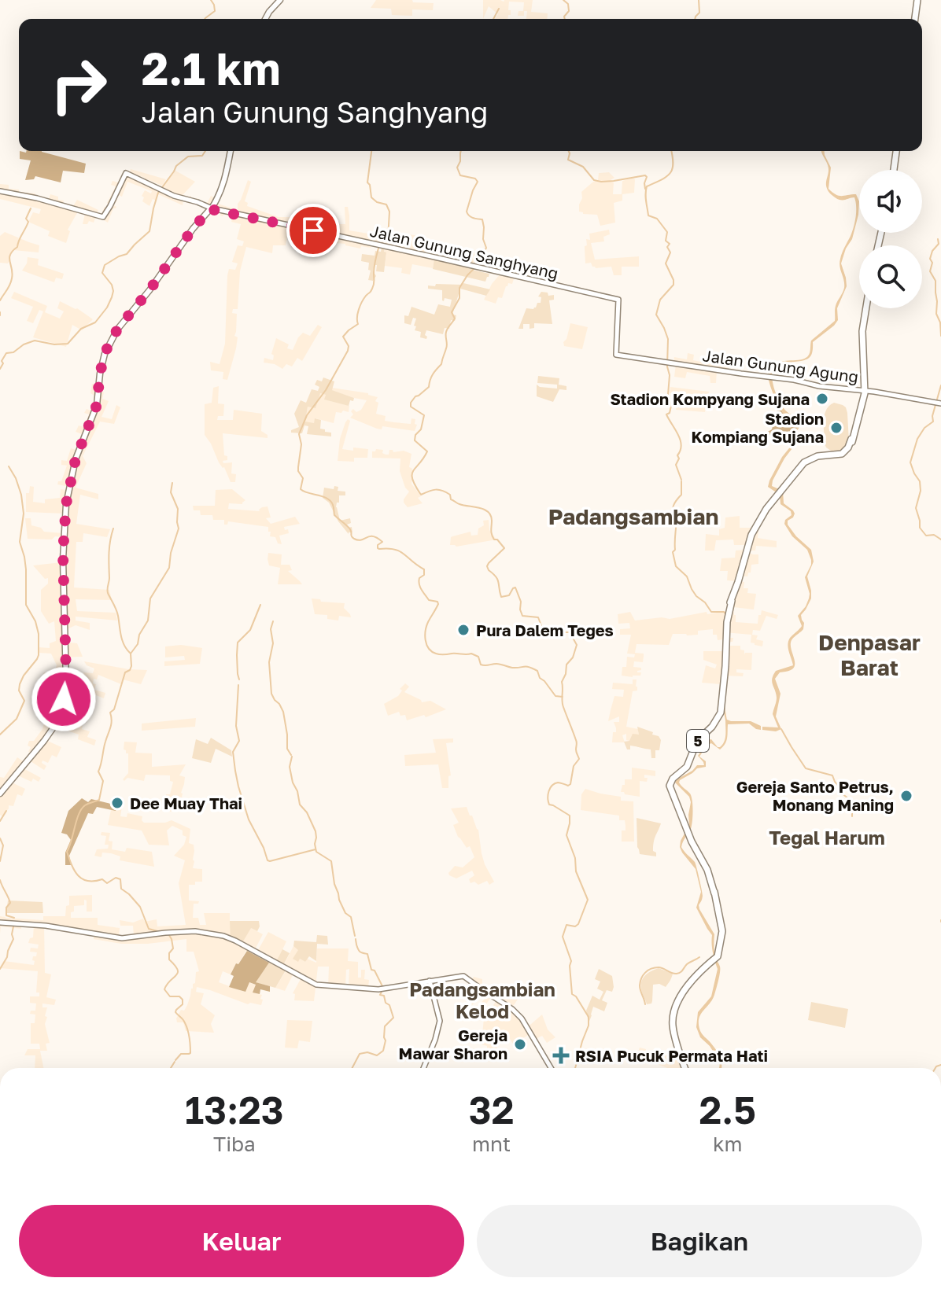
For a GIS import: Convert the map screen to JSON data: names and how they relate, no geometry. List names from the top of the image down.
{
  "streets": {
    "highway": ["5"],
    "main road": ["Jalan Gunung Sanghyang", "Jalan Gunung Agung"]
  },
  "crossings": [
    ["Jalan Gunung Sanghyang", "Jalan Gunung Agung"],
    ["Jalan Gunung Agung", "5"]
  ],
  "districts": [
    "Padangsambian",
    "Denpasar Barat",
    "Tegal Harum",
    "Padangsambian Kelod"
  ],
  "places": {
    "other": [
      "Stadion Kompyang Sujana",
      "Stadion Kompiang Sujana",
      "Pura Dalem Teges",
      "Gereja Santo Petrus, Monang Maning",
      "Dee Muay Thai",
      "Gereja Mawar Sharon"
    ],
    "health": ["RSIA Pucuk Permata Hati"]
  },
  "page": {
    "turn": ["2.1 km", "Jalan Gunung Sanghyang"],
    "eta": [
      "13:23",
      "Tiba",
      "32",
      "mnt",
      "2.5",
      "km"
    ],
    "buttons": ["Keluar", "Bagikan"]
  }
}
